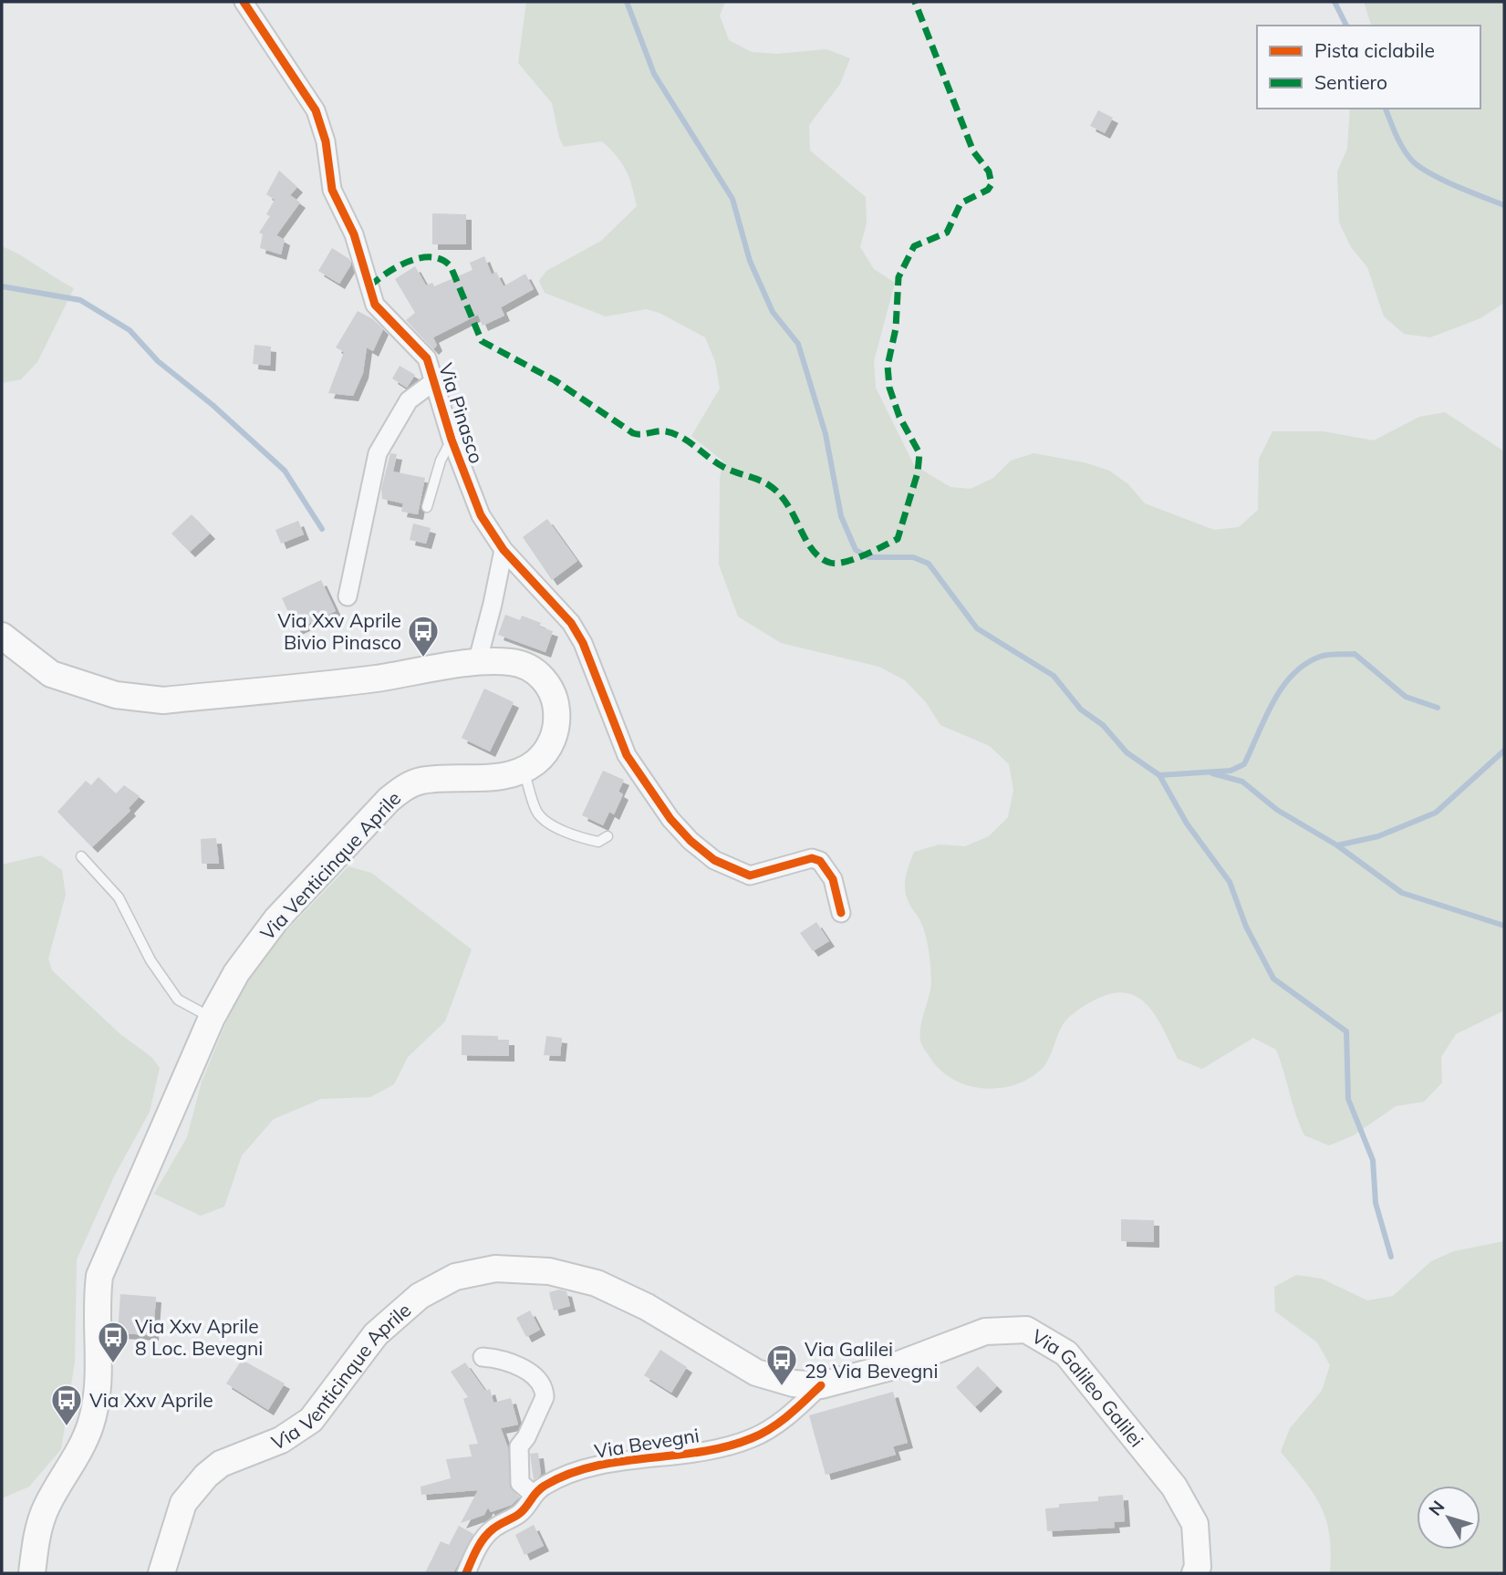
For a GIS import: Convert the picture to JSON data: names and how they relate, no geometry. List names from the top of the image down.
{
  "streets": {
    "main road": ["Via Venticinque Aprile", "Via Galileo Galilei"],
    "street": ["Via Pinasco", "Via Bevegni"]
  },
  "crossings": [
    ["Via Venticinque Aprile", "Via Galileo Galilei"],
    ["Via Venticinque Aprile", "Via Bevegni"],
    ["Via Galileo Galilei", "Via Bevegni"]
  ],
  "places": {
    "bus stop": [
      "Via Xxv Aprile Bivio Pinasco",
      "Via Xxv Aprile 8 Loc. Bevegni",
      "Via Galilei 29 Via Bevegni",
      "Via Xxv Aprile"
    ]
  },
  "legend": ["Pista ciclabile", "Sentiero"],
  "north": "top left"
}
